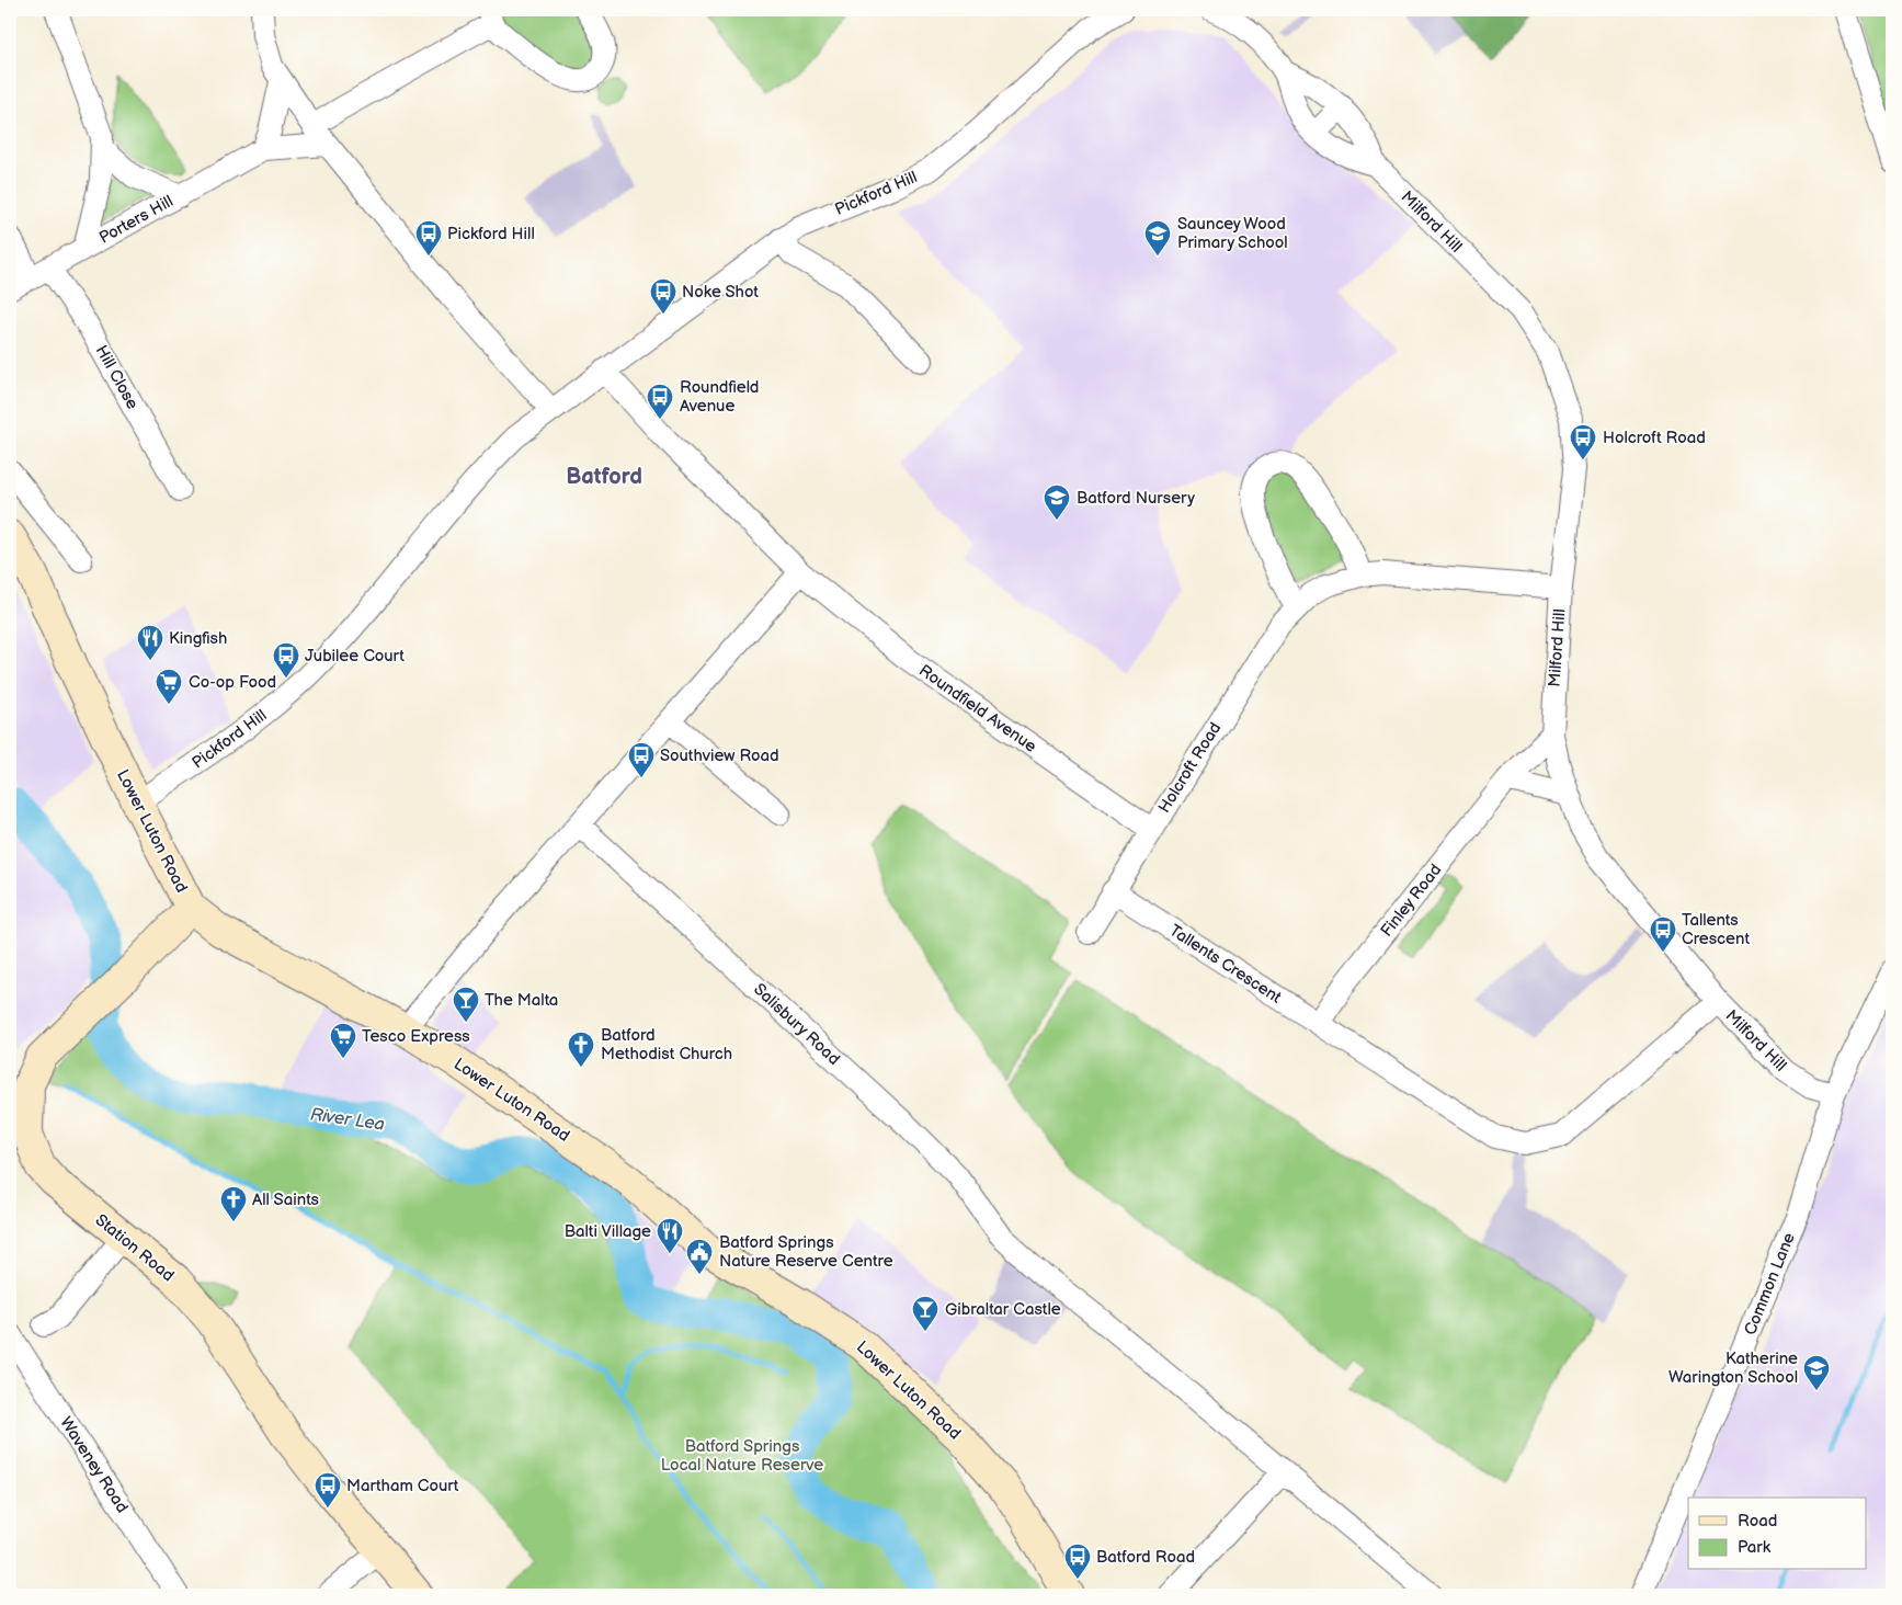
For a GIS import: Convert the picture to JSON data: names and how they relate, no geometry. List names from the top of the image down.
{
  "streets": {
    "main road": ["Lower Luton Road", "Station Road"],
    "street": [
      "Pickford Hill",
      "Porters Hill",
      "Milford Hill",
      "Hill Close",
      "Roundfield Avenue",
      "Holcroft Road",
      "Finley Road",
      "Tallents Crescent",
      "Salisbury Road",
      "Common Lane",
      "Waveney Road"
    ]
  },
  "crossings": [
    ["Pickford Hill", "Roundfield Avenue"],
    ["Pickford Hill", "Lower Luton Road"],
    ["Porters Hill", "Hill Close"],
    ["Milford Hill", "Holcroft Road"],
    ["Milford Hill", "Finley Road"],
    ["Milford Hill", "Tallents Crescent"],
    ["Milford Hill", "Common Lane"],
    ["Roundfield Avenue", "Holcroft Road"],
    ["Holcroft Road", "Tallents Crescent"],
    ["Lower Luton Road", "Station Road"],
    ["Finley Road", "Tallents Crescent"]
  ],
  "districts": ["Batford"],
  "water": ["River Lea"],
  "parks": ["Batford Springs Local Nature Reserve"],
  "places": {
    "bus stop": [
      "Pickford Hill",
      "Noke Shot",
      "Roundfield Avenue",
      "Holcroft Road",
      "Jubilee Court",
      "Southview Road",
      "Tallents Crescent",
      "Martham Court",
      "Batford Road"
    ],
    "school or university": ["Sauncey Wood Primary School", "Batford Nursery", "Katherine Warington School"],
    "restaurant": ["Kingfish", "Balti Village"],
    "supermarket": ["Co-op Food", "Tesco Express"],
    "bar": ["The Malta", "Gibraltar Castle"],
    "church": ["Batford Methodist Church", "All Saints"],
    "public building": ["Batford Springs Nature Reserve Centre"]
  },
  "legend": ["Road", "Park"]
}
